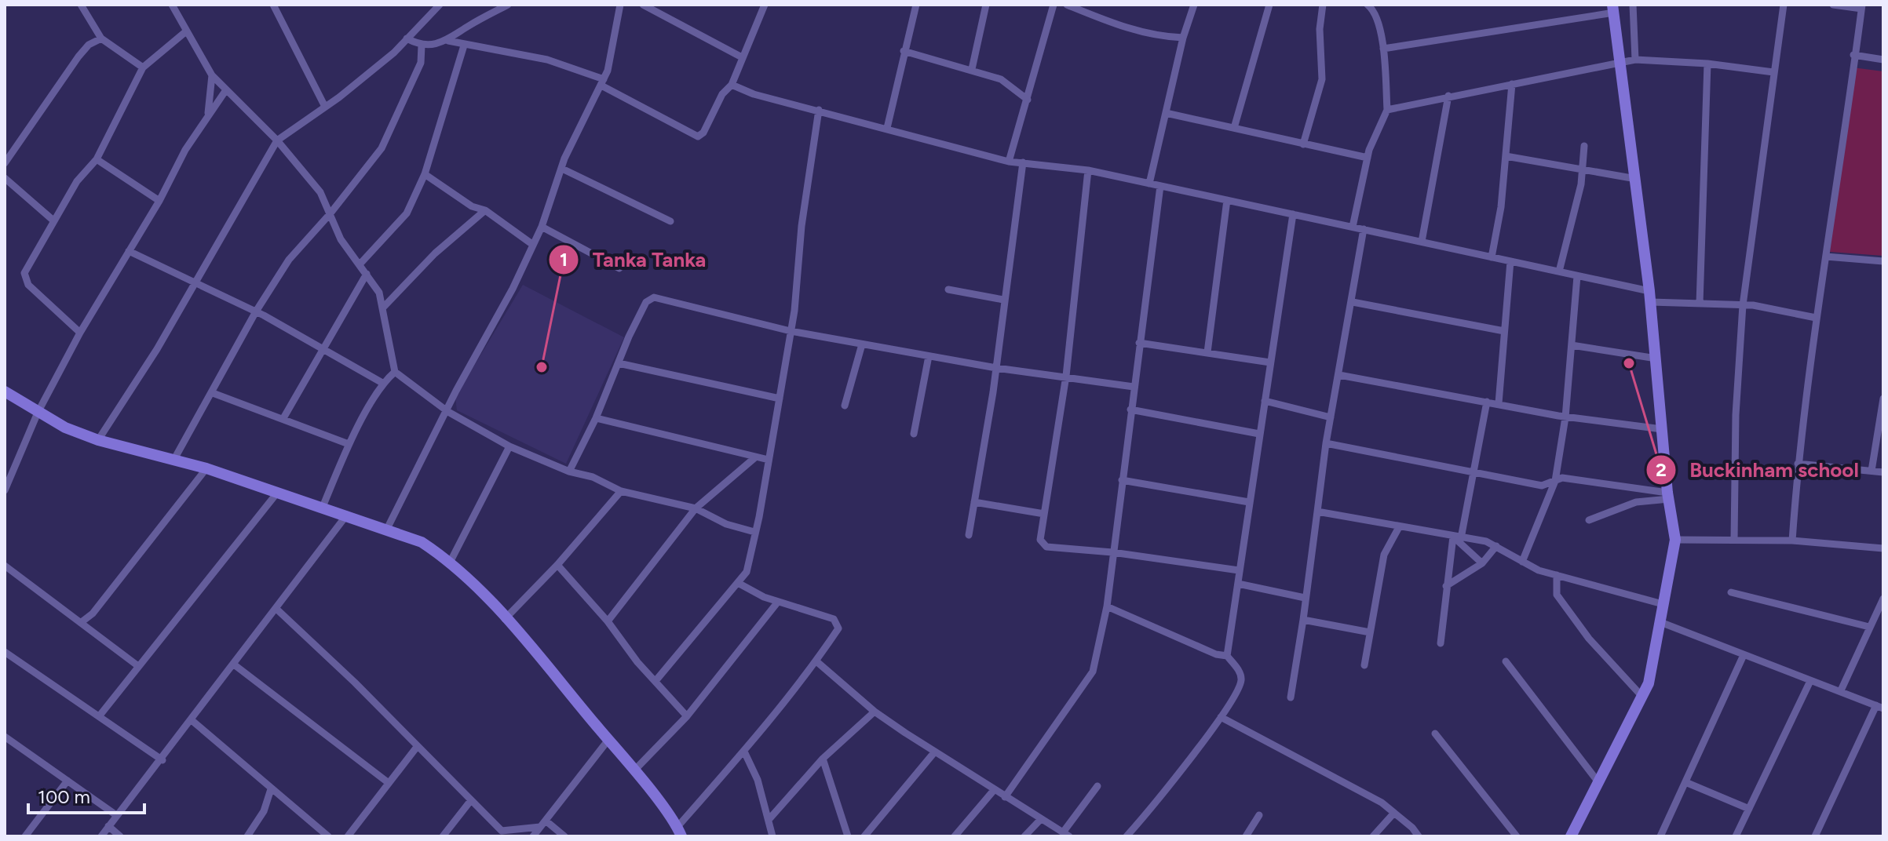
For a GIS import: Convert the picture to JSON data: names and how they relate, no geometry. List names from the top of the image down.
{
  "places": ["Buckinham school", "Tanka Tanka"],
  "scale_bar": "100 m"
}
